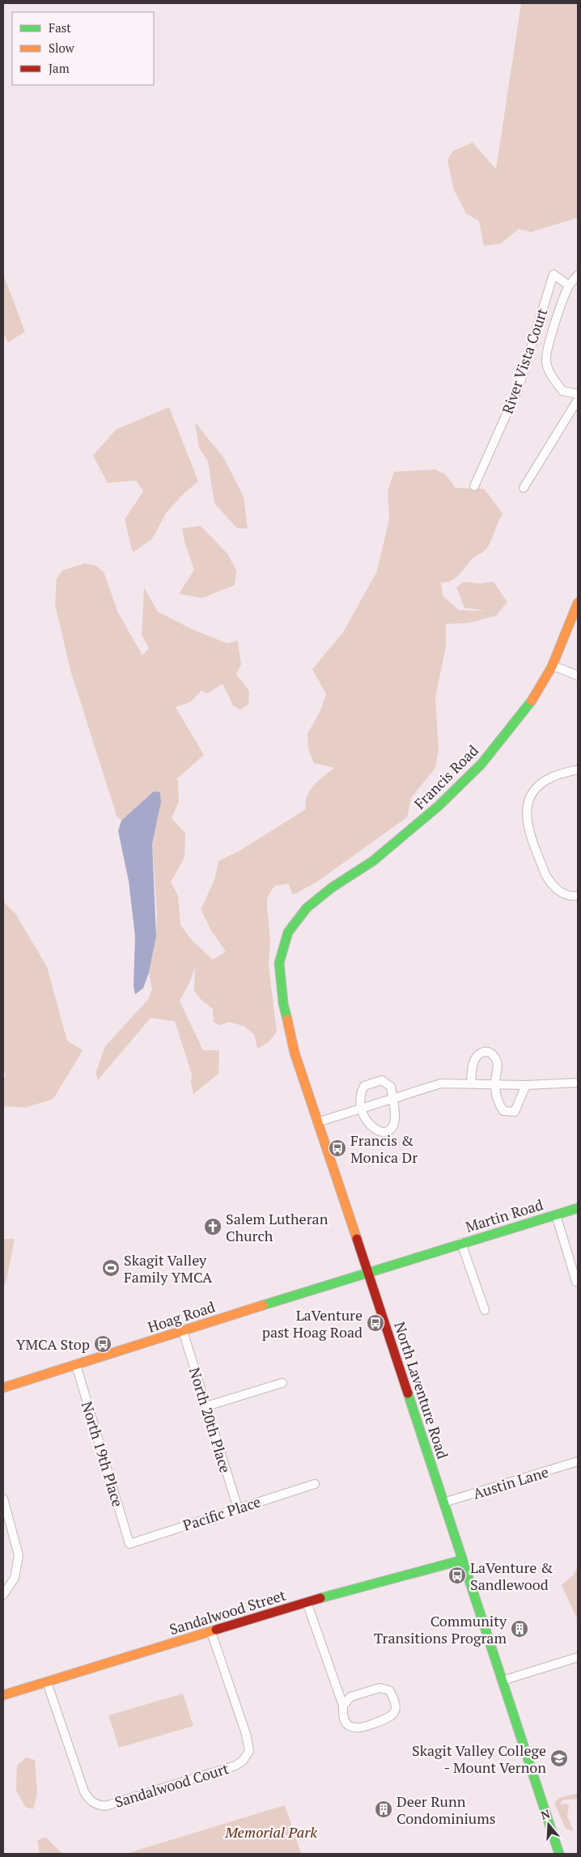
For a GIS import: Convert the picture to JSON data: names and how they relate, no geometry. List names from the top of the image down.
{
  "streets": {
    "street": [
      "River Vista Court",
      "Francis Road",
      "Martin Road",
      "Hoag Road",
      "North Laventure Road",
      "North 20th Place",
      "North 19th Place",
      "Austin Lane",
      "Pacific Place",
      "Sandalwood Street",
      "Sandalwood Court"
    ]
  },
  "crossings": [
    ["Francis Road", "North Laventure Road"],
    ["Martin Road", "Hoag Road"],
    ["Martin Road", "North Laventure Road"],
    ["Hoag Road", "North Laventure Road"],
    ["Hoag Road", "North 20th Place"],
    ["Hoag Road", "North 19th Place"],
    ["North Laventure Road", "Austin Lane"],
    ["North Laventure Road", "Sandalwood Street"],
    ["North 20th Place", "Pacific Place"],
    ["North 19th Place", "Pacific Place"],
    ["Sandalwood Street", "Sandalwood Court"]
  ],
  "parks": ["Memorial Park"],
  "places": {
    "bus stop": [
      "Francis & Monica Dr",
      "LaVenture past Hoag Road",
      "YMCA Stop",
      "LaVenture & Sandlewood"
    ],
    "church": ["Salem Lutheran Church"],
    "sports": ["Skagit Valley Family YMCA"],
    "building": ["Community Transitions Program", "Deer Runn Condominiums"],
    "school or university": ["Skagit Valley College - Mount Vernon"]
  },
  "legend": ["Fast", "Slow", "Jam"],
  "north": "top"
}
